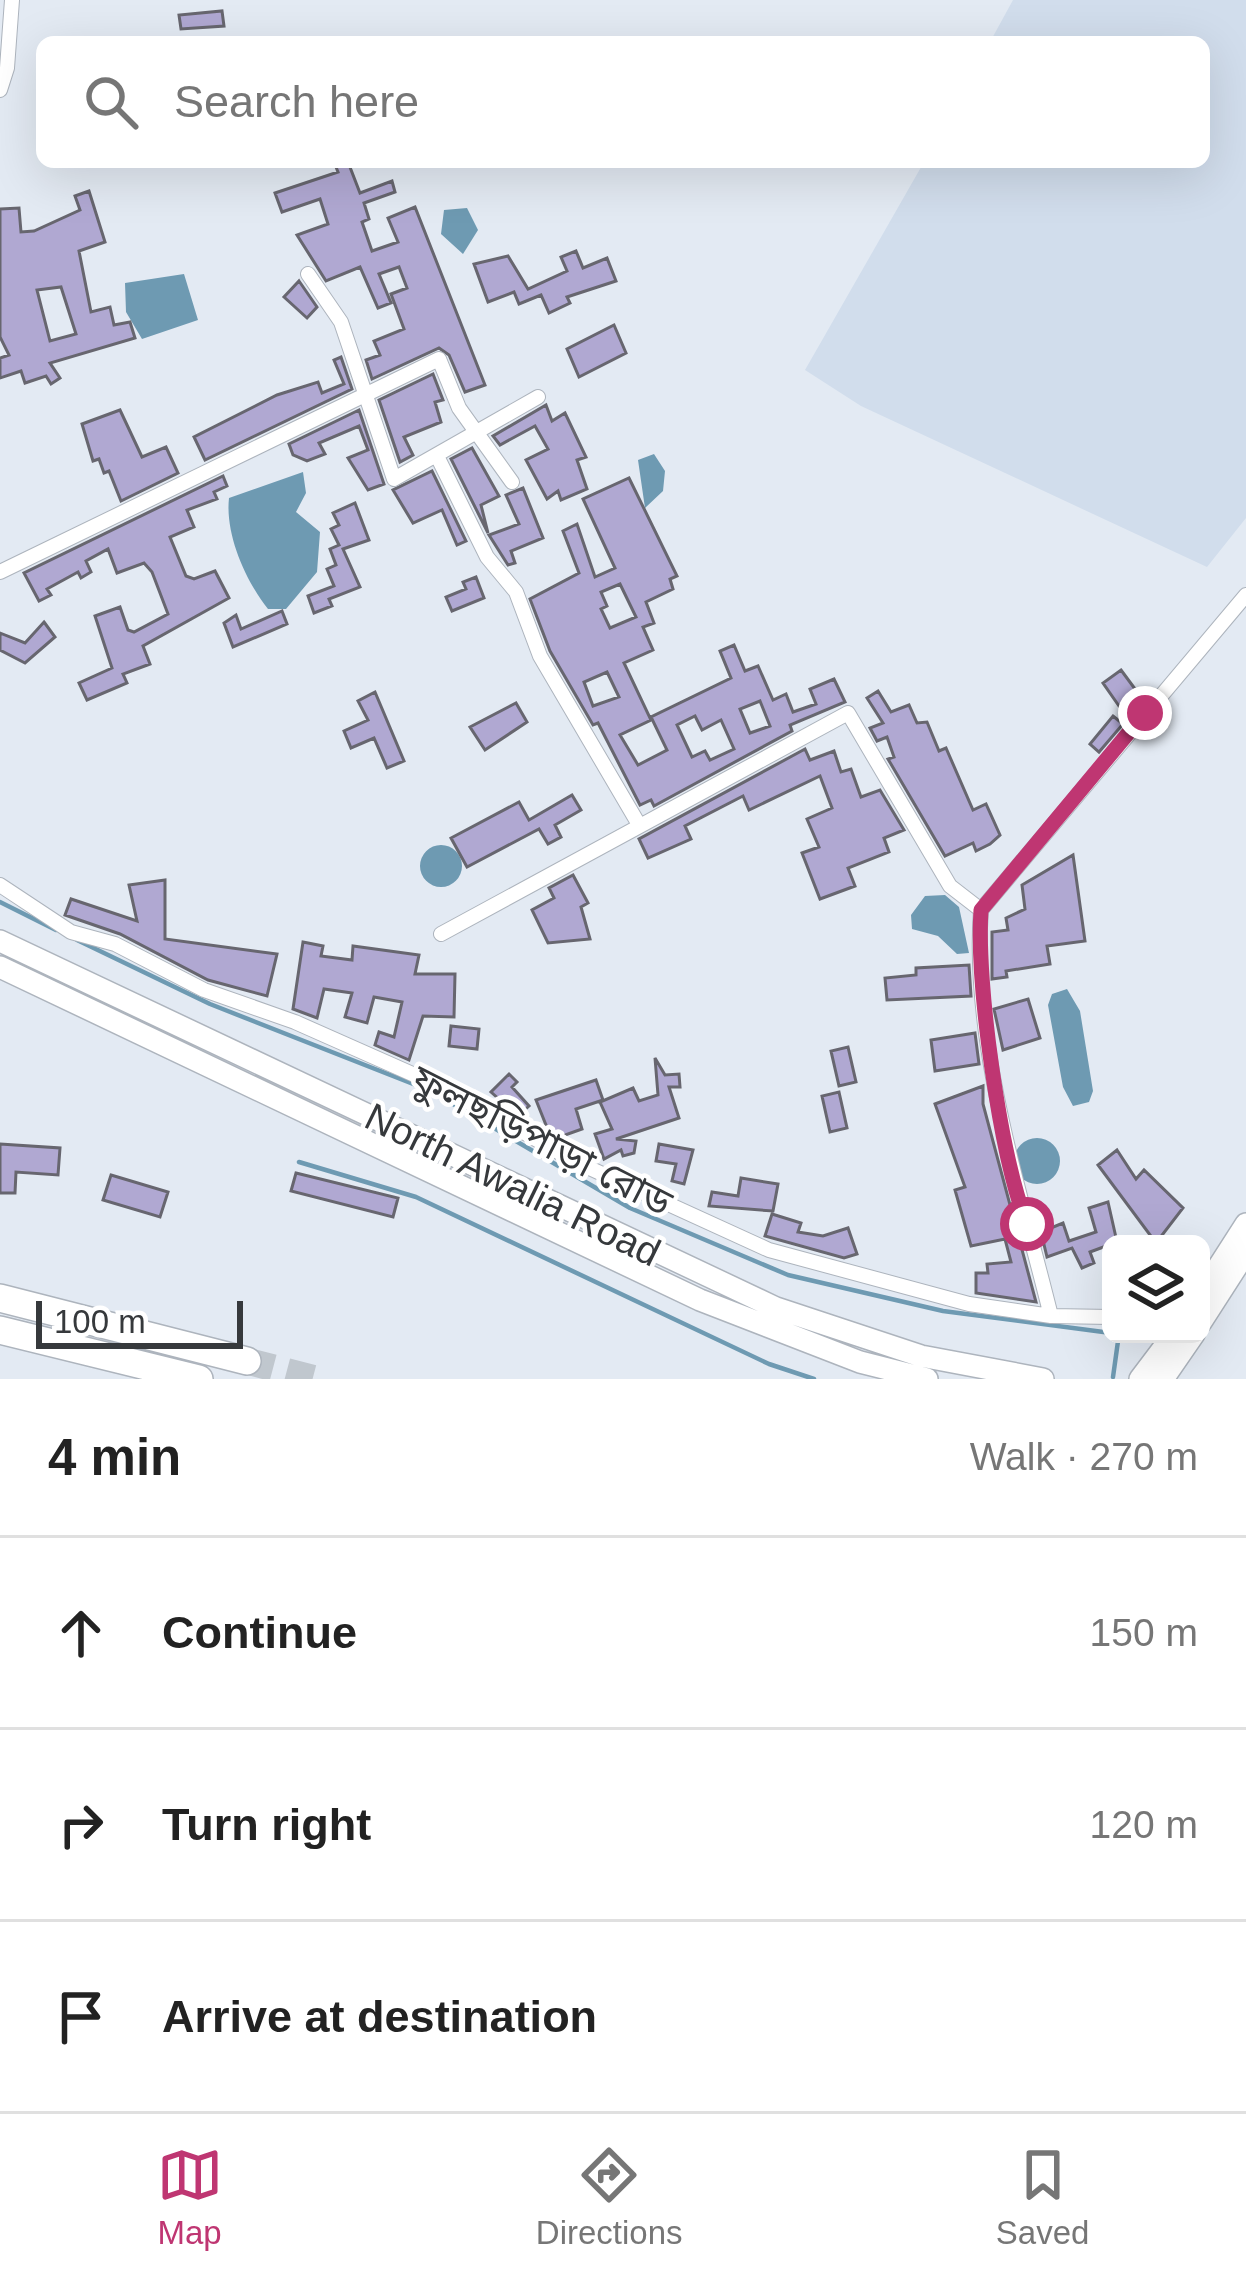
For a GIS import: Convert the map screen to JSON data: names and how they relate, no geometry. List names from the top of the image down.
{
  "streets": {
    "main road": ["North Awalia Road"],
    "street": ["ফুলছড়িপাড়া রোড"]
  },
  "scale_bar": "100 m",
  "page": {
    "search": "Search here",
    "scale": "100 m",
    "heading": ["4 min", "Walk · 270 m"],
    "list": [
      ["Continue", "150 m"],
      ["Turn right", "120 m"],
      "Arrive at destination"
    ],
    "nav": ["Map", "Directions", "Saved"]
  }
}
